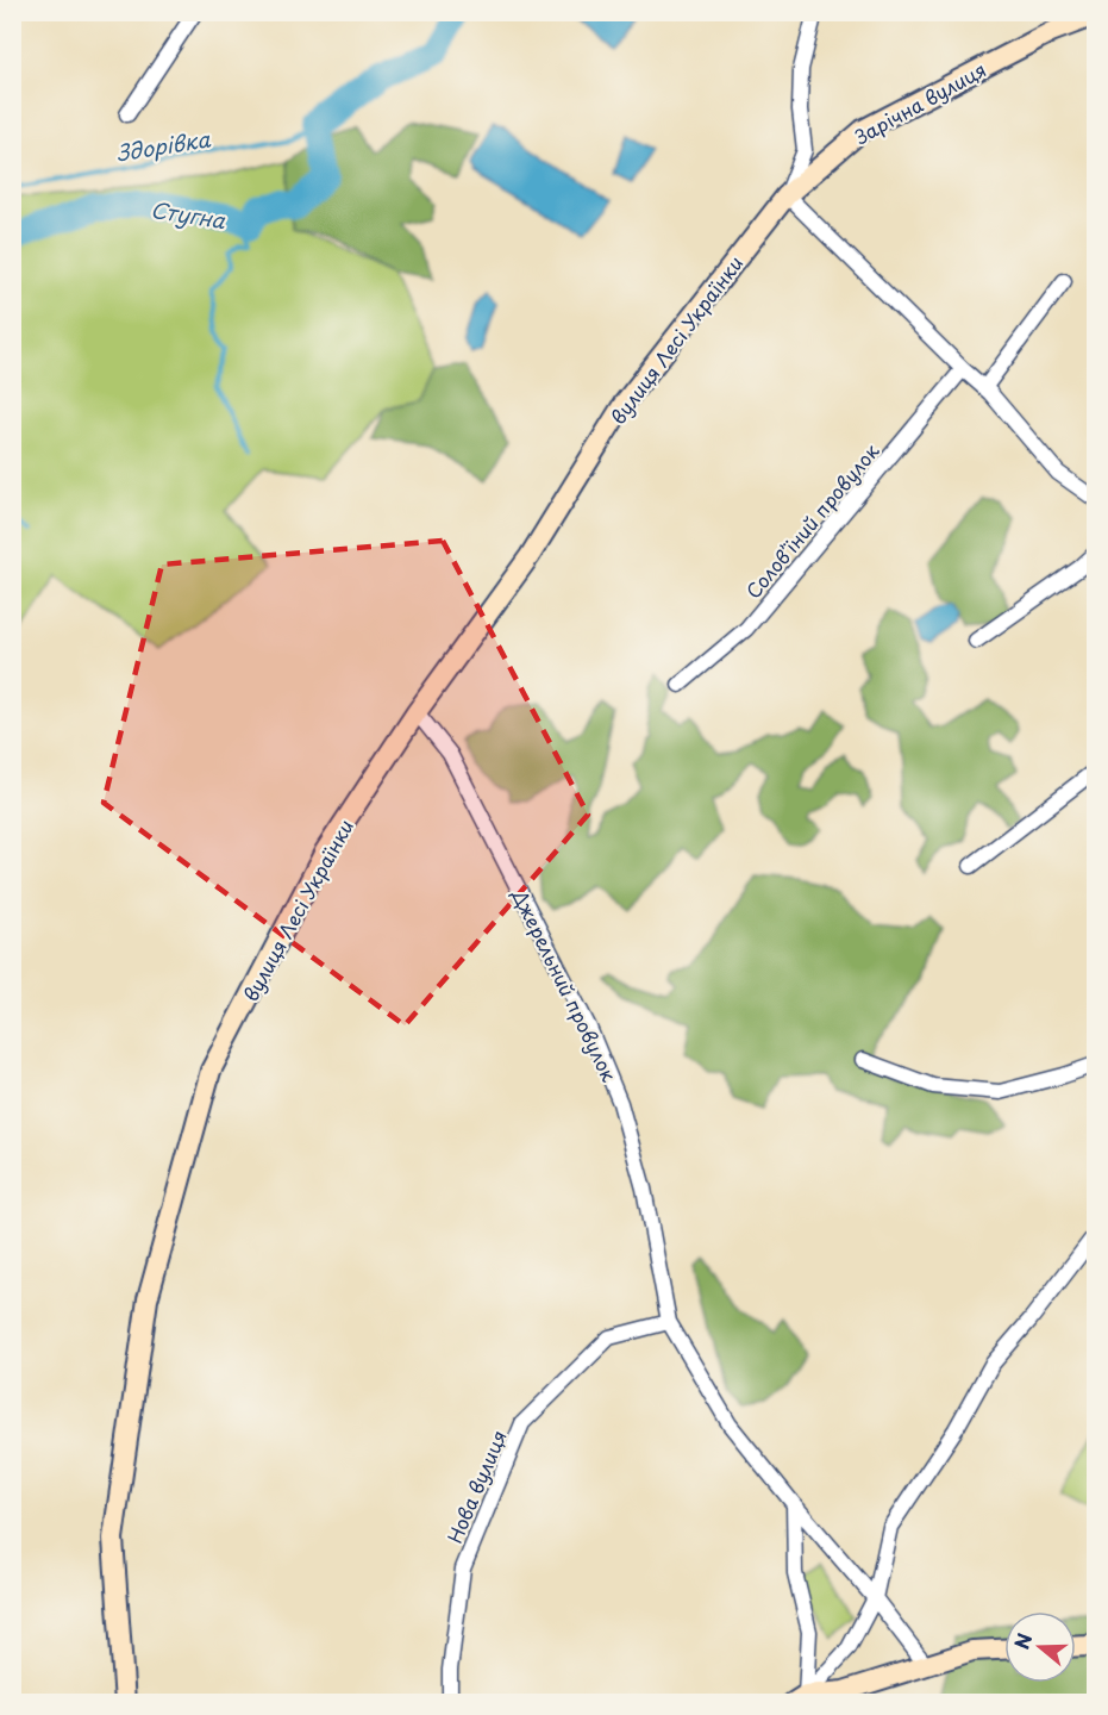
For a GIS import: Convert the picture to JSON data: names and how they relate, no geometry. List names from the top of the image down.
{
  "streets": {
    "street": [
      "Зарічна вулиця",
      "вулиця Лесі Українки",
      "Соловʼїний провулок",
      "Джерельний провулок",
      "Нова вулиця"
    ]
  },
  "crossings": [
    ["Зарічна вулиця", "вулиця Лесі Українки"],
    ["вулиця Лесі Українки", "Джерельний провулок"],
    ["Джерельний провулок", "Нова вулиця"]
  ],
  "water": ["Здорівка", "Стугна"],
  "north": "left"
}
